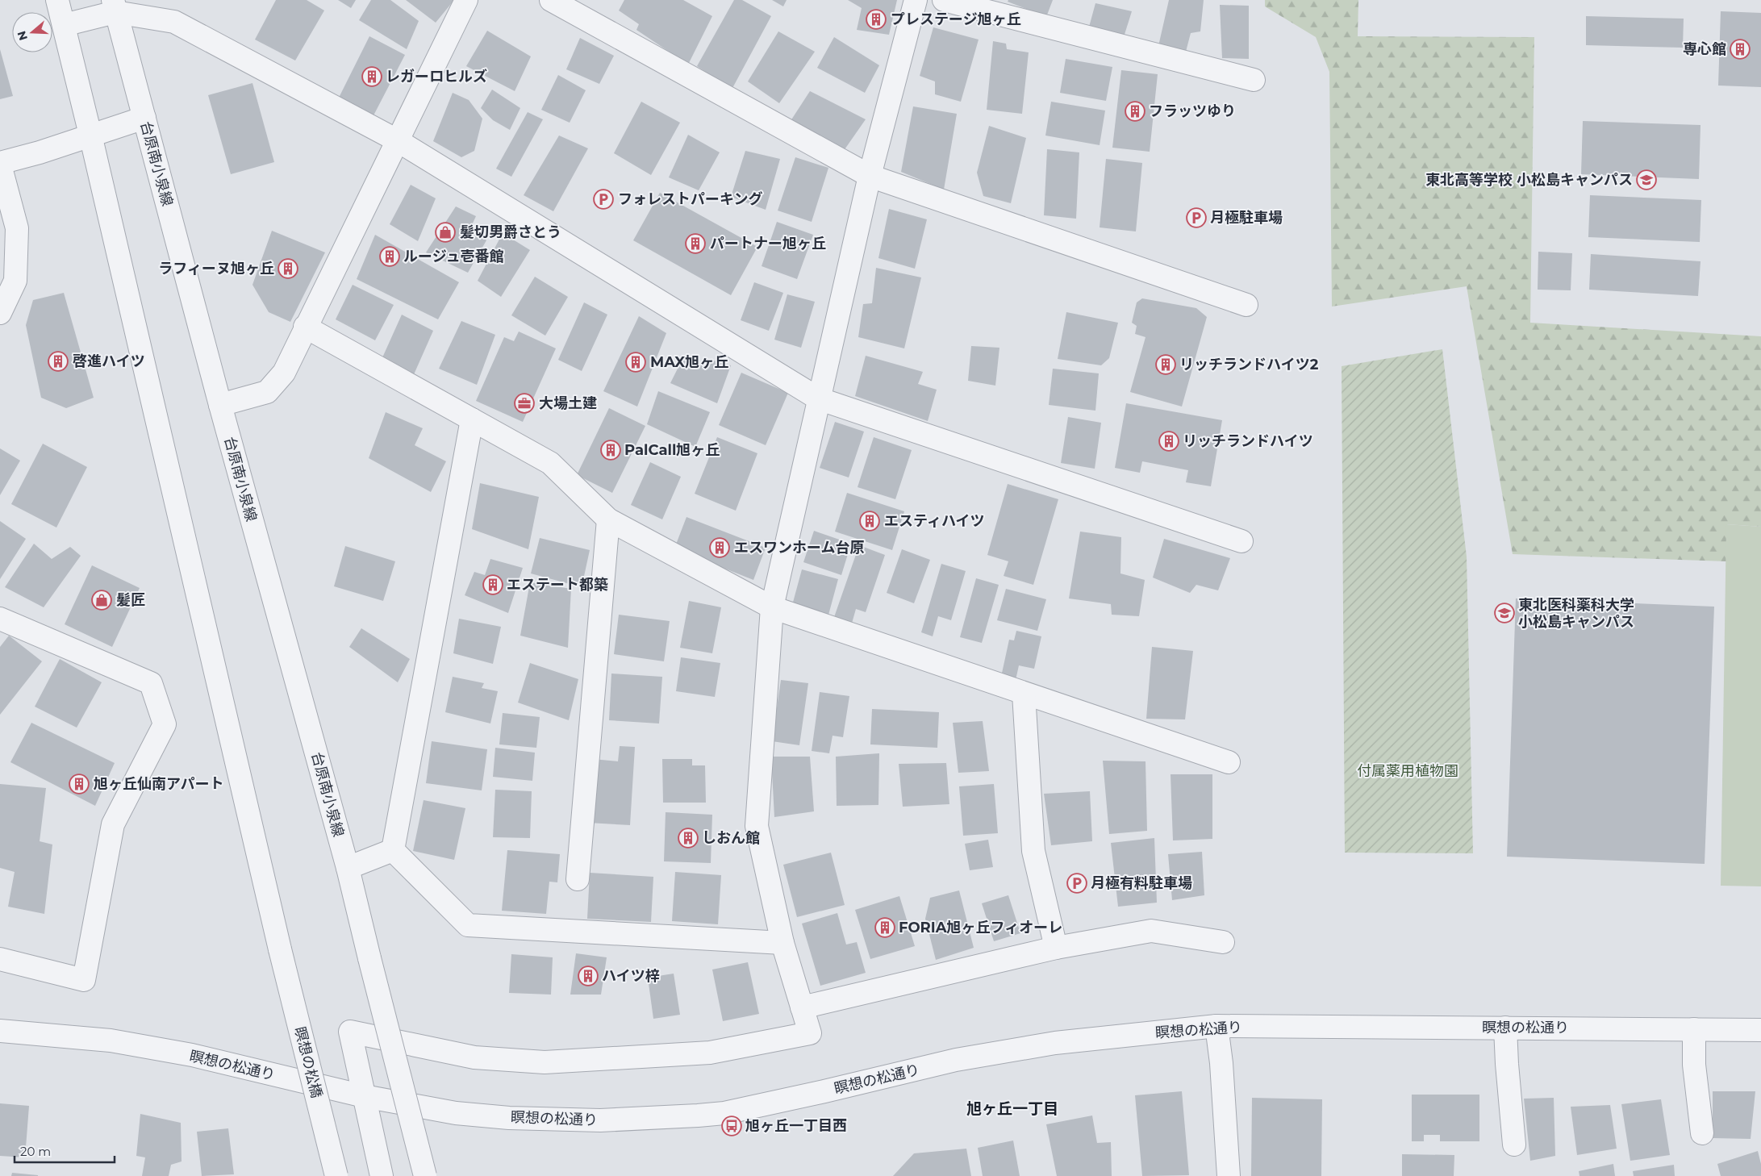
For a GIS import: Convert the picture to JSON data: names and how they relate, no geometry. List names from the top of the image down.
{
  "streets": {
    "street": ["台原南小泉線", "瞑想の松通り", "瞑想の松橋"]
  },
  "districts": ["旭ヶ丘一丁目"],
  "parks": ["付属薬用植物園"],
  "places": {
    "building": [
      "プレステージ旭ヶ丘",
      "専心館",
      "レガーロヒルズ",
      "フラッツゆり",
      "パートナー旭ヶ丘",
      "ルージュ壱番館",
      "ラフィーヌ旭ヶ丘",
      "啓進ハイツ",
      "MAX旭ヶ丘",
      "リッチランドハイツ2",
      "リッチランドハイツ",
      "PalCall旭ヶ丘",
      "エスティハイツ",
      "エスワンホーム台原",
      "エステート都築",
      "旭ヶ丘仙南アパート",
      "しおん館",
      "FORIA旭ヶ丘フィオーレ",
      "ハイツ梓"
    ],
    "school or university": ["東北高等学校 小松島キャンパス", "東北医科薬科大学 小松島キャンパス"],
    "parking": ["フォレストパーキング", "月極駐車場", "月極有料駐車場"],
    "shop": ["髪切男爵さとう", "髪匠"],
    "office": ["大場土建"],
    "bus stop": ["旭ヶ丘一丁目西"]
  },
  "scale_bar": "20 m",
  "north": "left"
}
